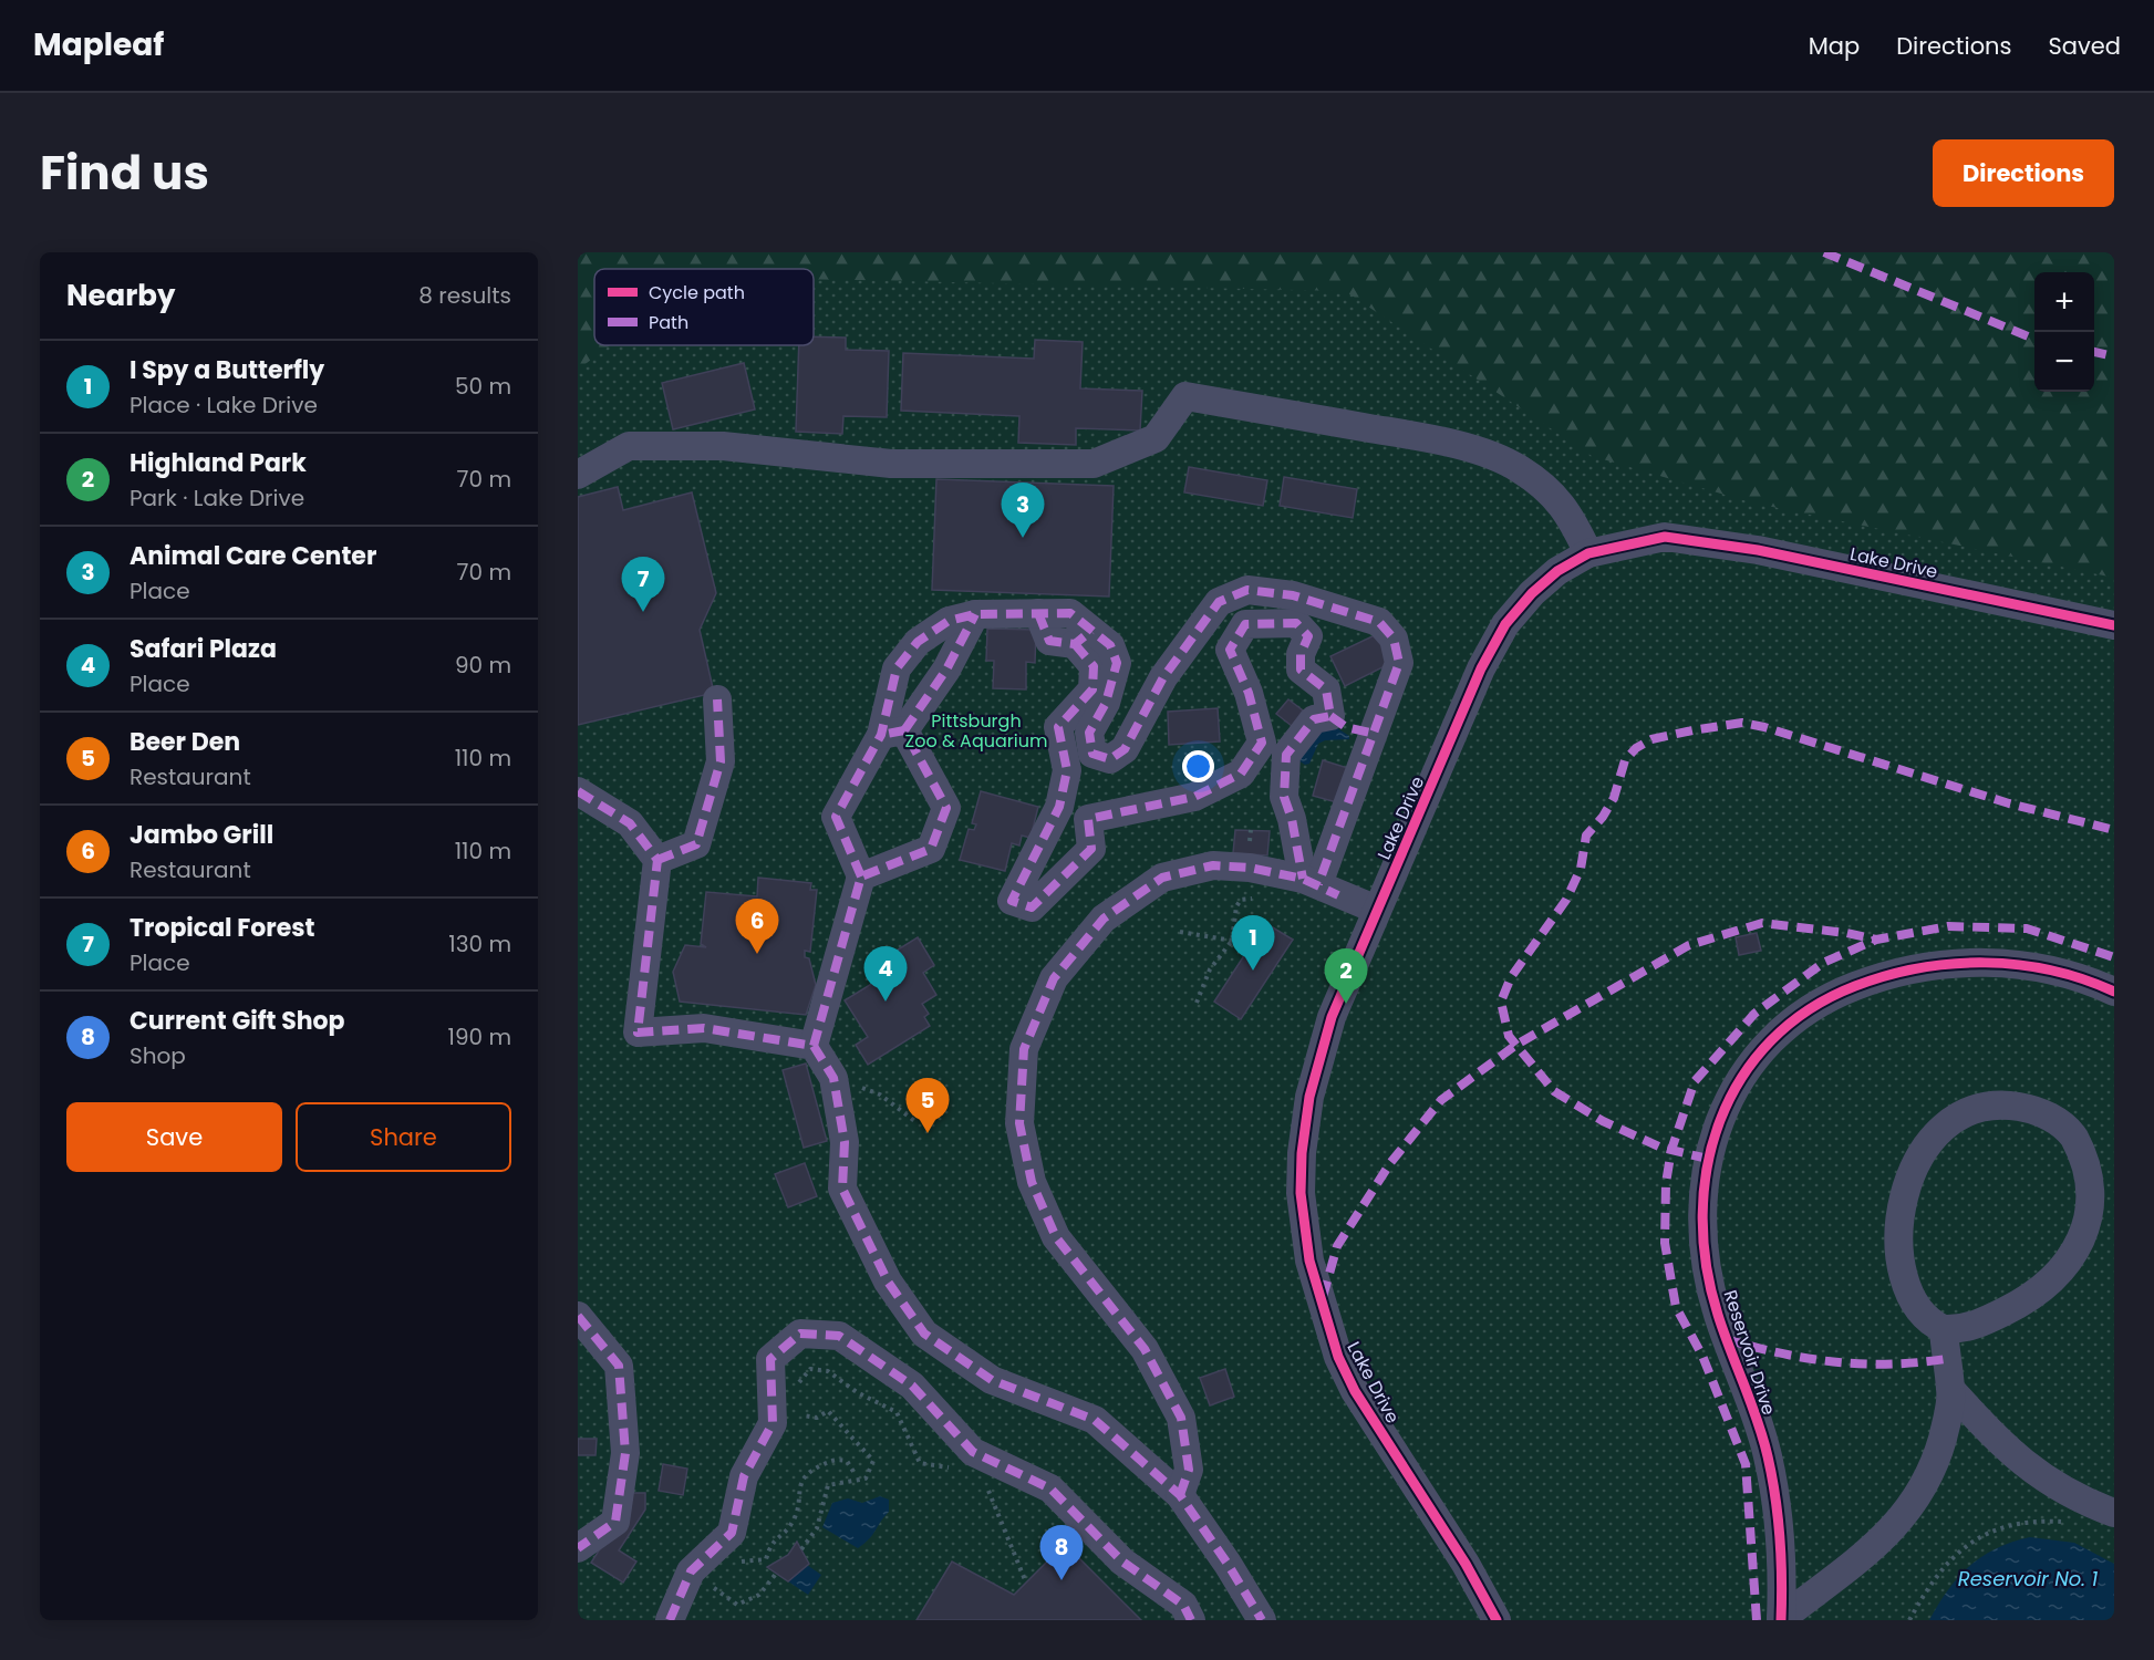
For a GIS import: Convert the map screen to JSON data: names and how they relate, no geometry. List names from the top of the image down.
{
  "streets": {
    "street": ["Lake Drive", "Reservoir Drive"]
  },
  "water": ["Reservoir No. 1"],
  "parks": ["Pittsburgh Zoo & Aquarium"],
  "legend": ["Cycle path", "Path"],
  "page": {
    "header": "Mapleaf",
    "nav": ["Map", "Directions", "Saved"],
    "title": "Find us",
    "buttons": [
      "Directions",
      ["Save", "Share"]
    ],
    "heading": ["Nearby", "8 results"],
    "map_buttons": ["+", "−"],
    "list": [
      {
        "mark": "1",
        "name": "I Spy a Butterfly",
        "note": "Place · Lake Drive",
        "value": "50 m"
      },
      {
        "mark": "2",
        "name": "Highland Park",
        "note": "Park · Lake Drive",
        "value": "70 m"
      },
      {
        "mark": "3",
        "name": "Animal Care Center",
        "note": "Place",
        "value": "70 m"
      },
      {
        "mark": "4",
        "name": "Safari Plaza",
        "note": "Place",
        "value": "90 m"
      },
      {
        "mark": "5",
        "name": "Beer Den",
        "note": "Restaurant",
        "value": "110 m"
      },
      {
        "mark": "6",
        "name": "Jambo Grill",
        "note": "Restaurant",
        "value": "110 m"
      },
      {
        "mark": "7",
        "name": "Tropical Forest",
        "note": "Place",
        "value": "130 m"
      },
      {
        "mark": "8",
        "name": "Current Gift Shop",
        "note": "Shop",
        "value": "190 m"
      }
    ],
    "pins": [
      "3",
      "7",
      "6",
      "1",
      "4",
      "2",
      "5",
      "8"
    ]
  }
}
